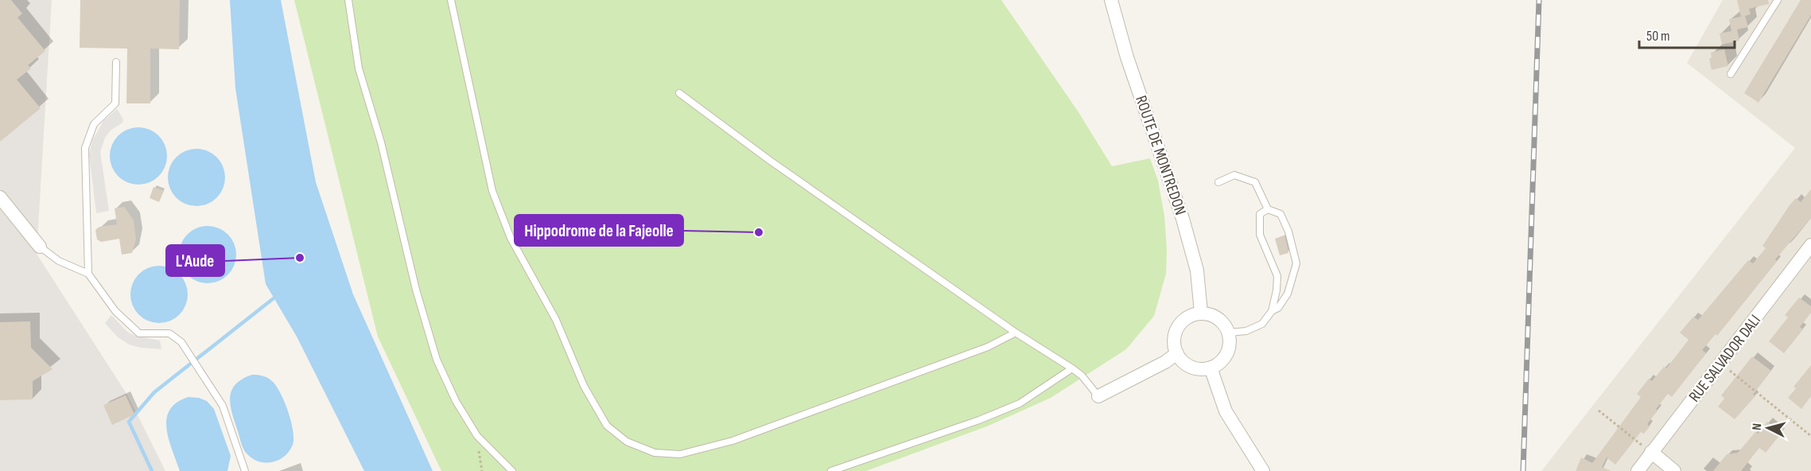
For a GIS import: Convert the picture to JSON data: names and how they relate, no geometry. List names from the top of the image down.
{
  "streets": {
    "street": ["ROUTE DE MONTREDON", "RUE SALVADOR DALI"]
  },
  "places": ["Hippodrome de la Fajeolle", "L'Aude"],
  "scale_bar": "50 m",
  "north": "left"
}
